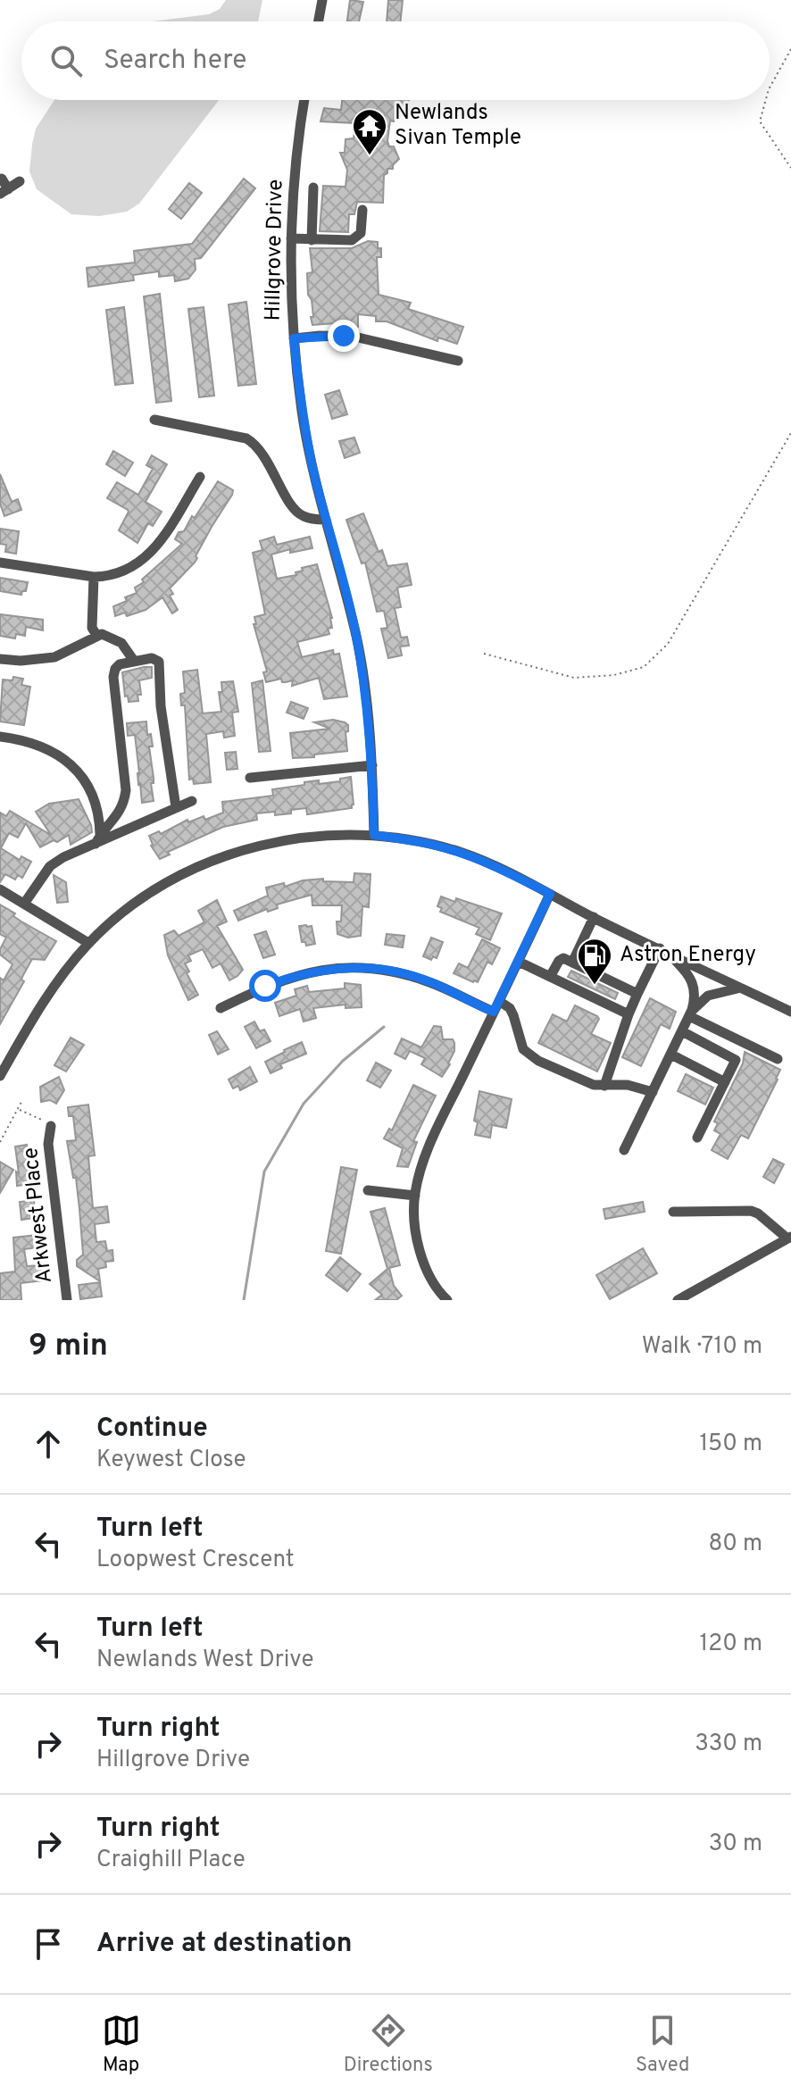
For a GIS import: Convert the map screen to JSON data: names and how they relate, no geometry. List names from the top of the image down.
{
  "streets": {
    "street": ["Hillgrove Drive", "Arkwest Place"]
  },
  "places": {
    "temple": ["Newlands Sivan Temple"],
    "fuel station": ["Astron Energy"]
  },
  "page": {
    "search": "Search here",
    "heading": ["9 min", "Walk · 710 m"],
    "list": [
      ["Continue", "Keywest Close", "150 m"],
      ["Turn left", "Loopwest Crescent", "80 m"],
      ["Turn left", "Newlands West Drive", "120 m"],
      ["Turn right", "Hillgrove Drive", "330 m"],
      ["Turn right", "Craighill Place", "30 m"],
      "Arrive at destination"
    ],
    "nav": ["Map", "Directions", "Saved"]
  }
}
